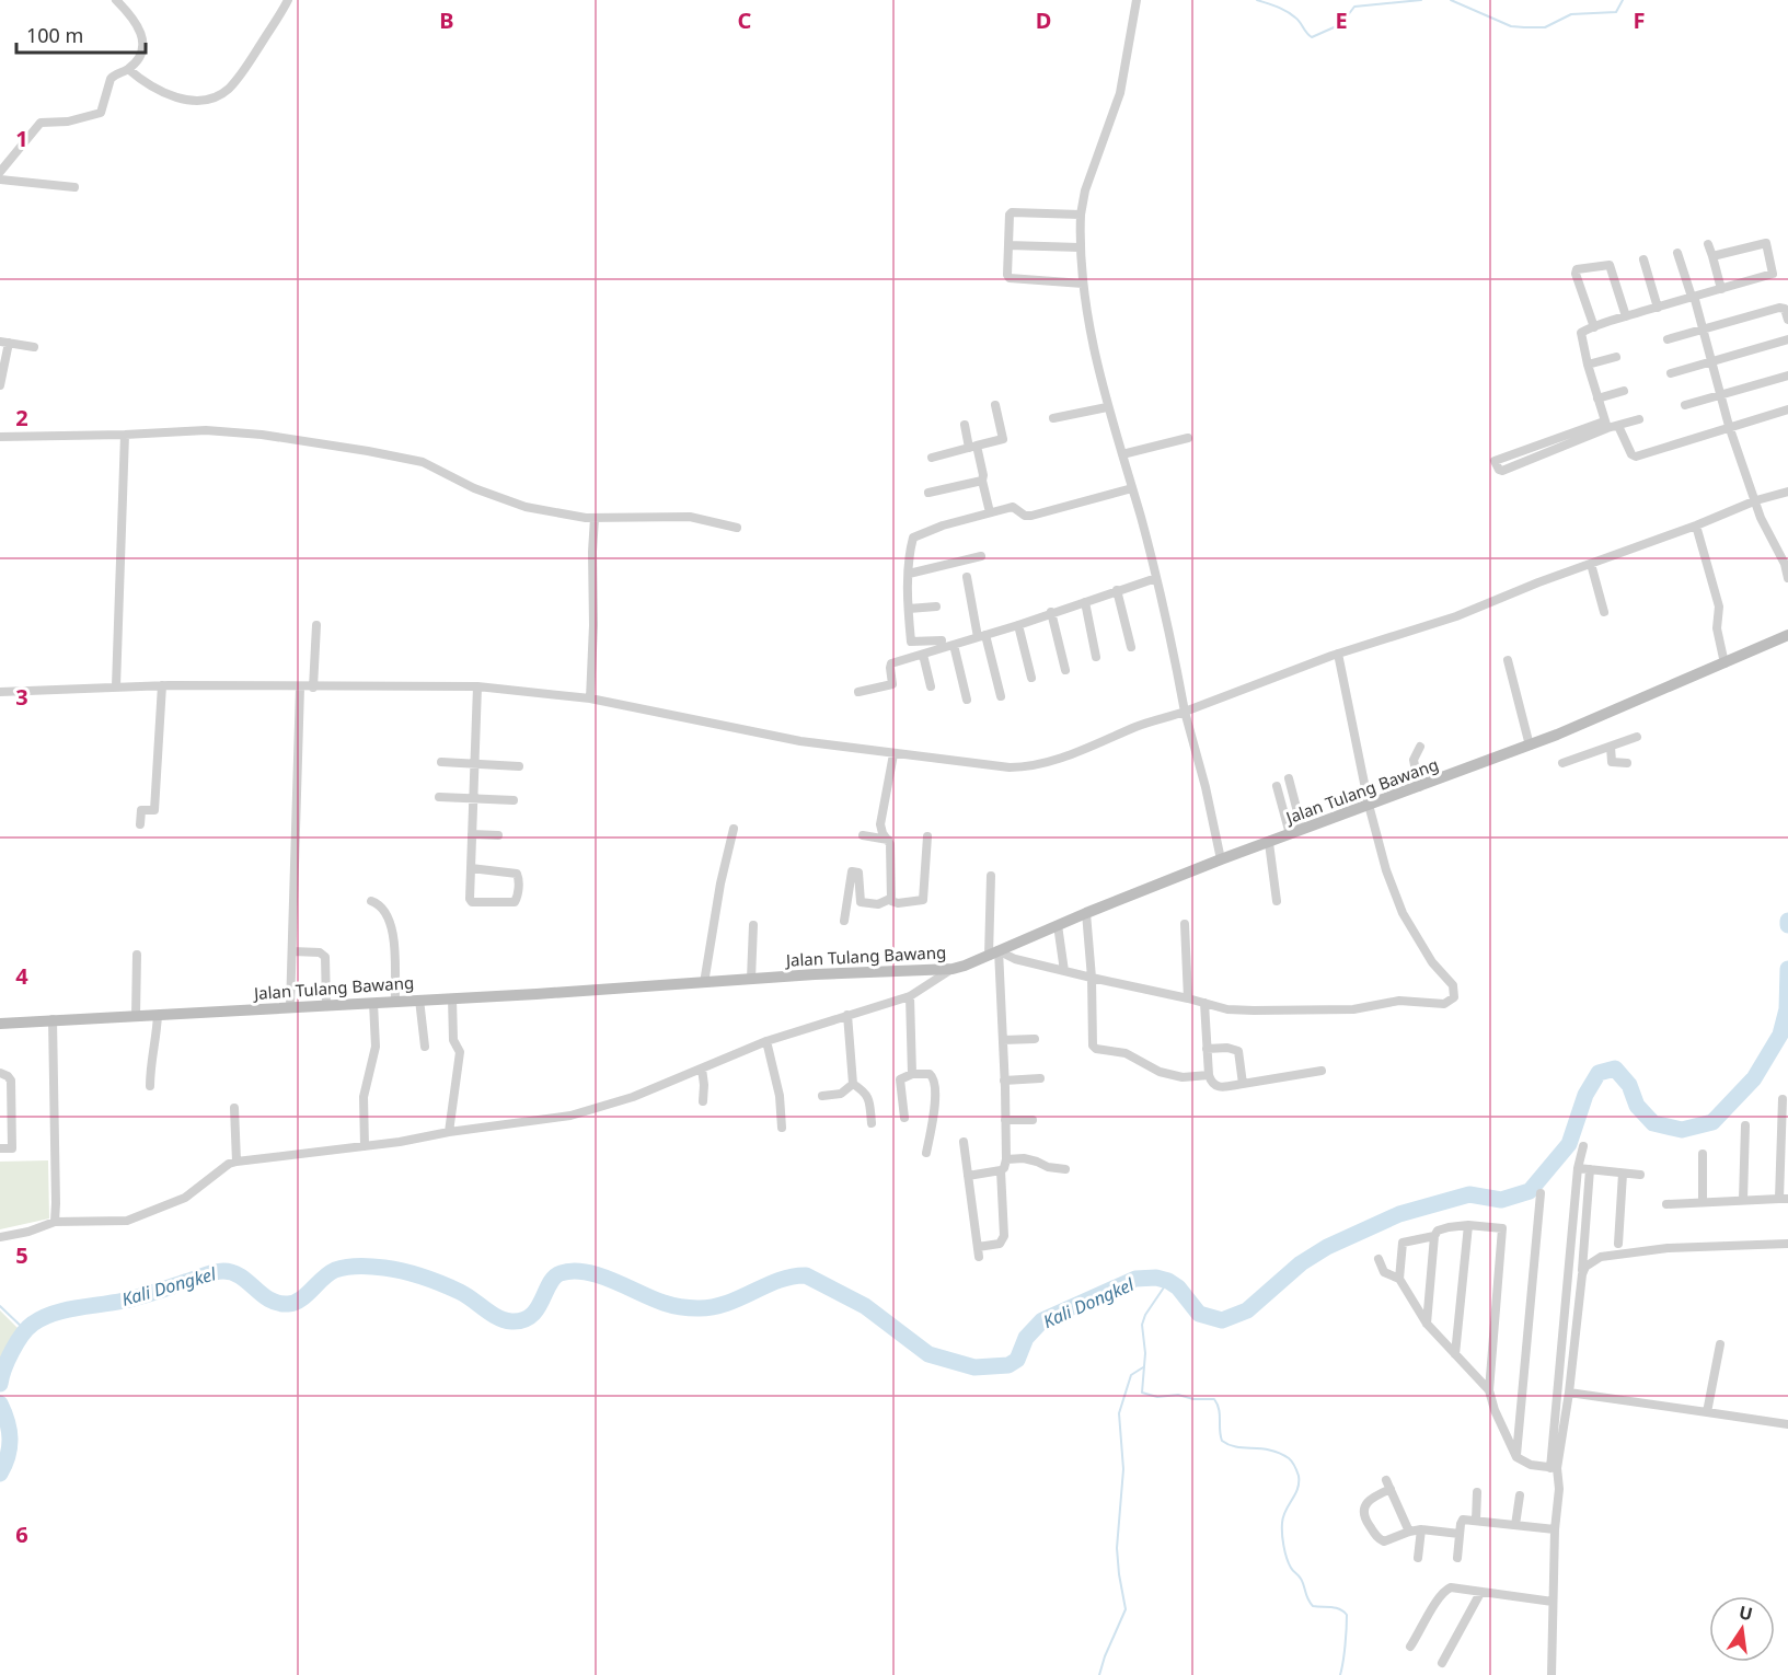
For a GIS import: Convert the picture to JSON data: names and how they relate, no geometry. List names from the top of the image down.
{
  "streets": {
    "street": ["Jalan Tulang Bawang"]
  },
  "water": ["Kali Dongkel"],
  "scale_bar": "100 m",
  "north": "top",
  "grid": {
    "columns": [
      "B",
      "C",
      "D",
      "E",
      "F"
    ],
    "rows": [
      "1",
      "2",
      "3",
      "4",
      "5",
      "6"
    ]
  }
}
